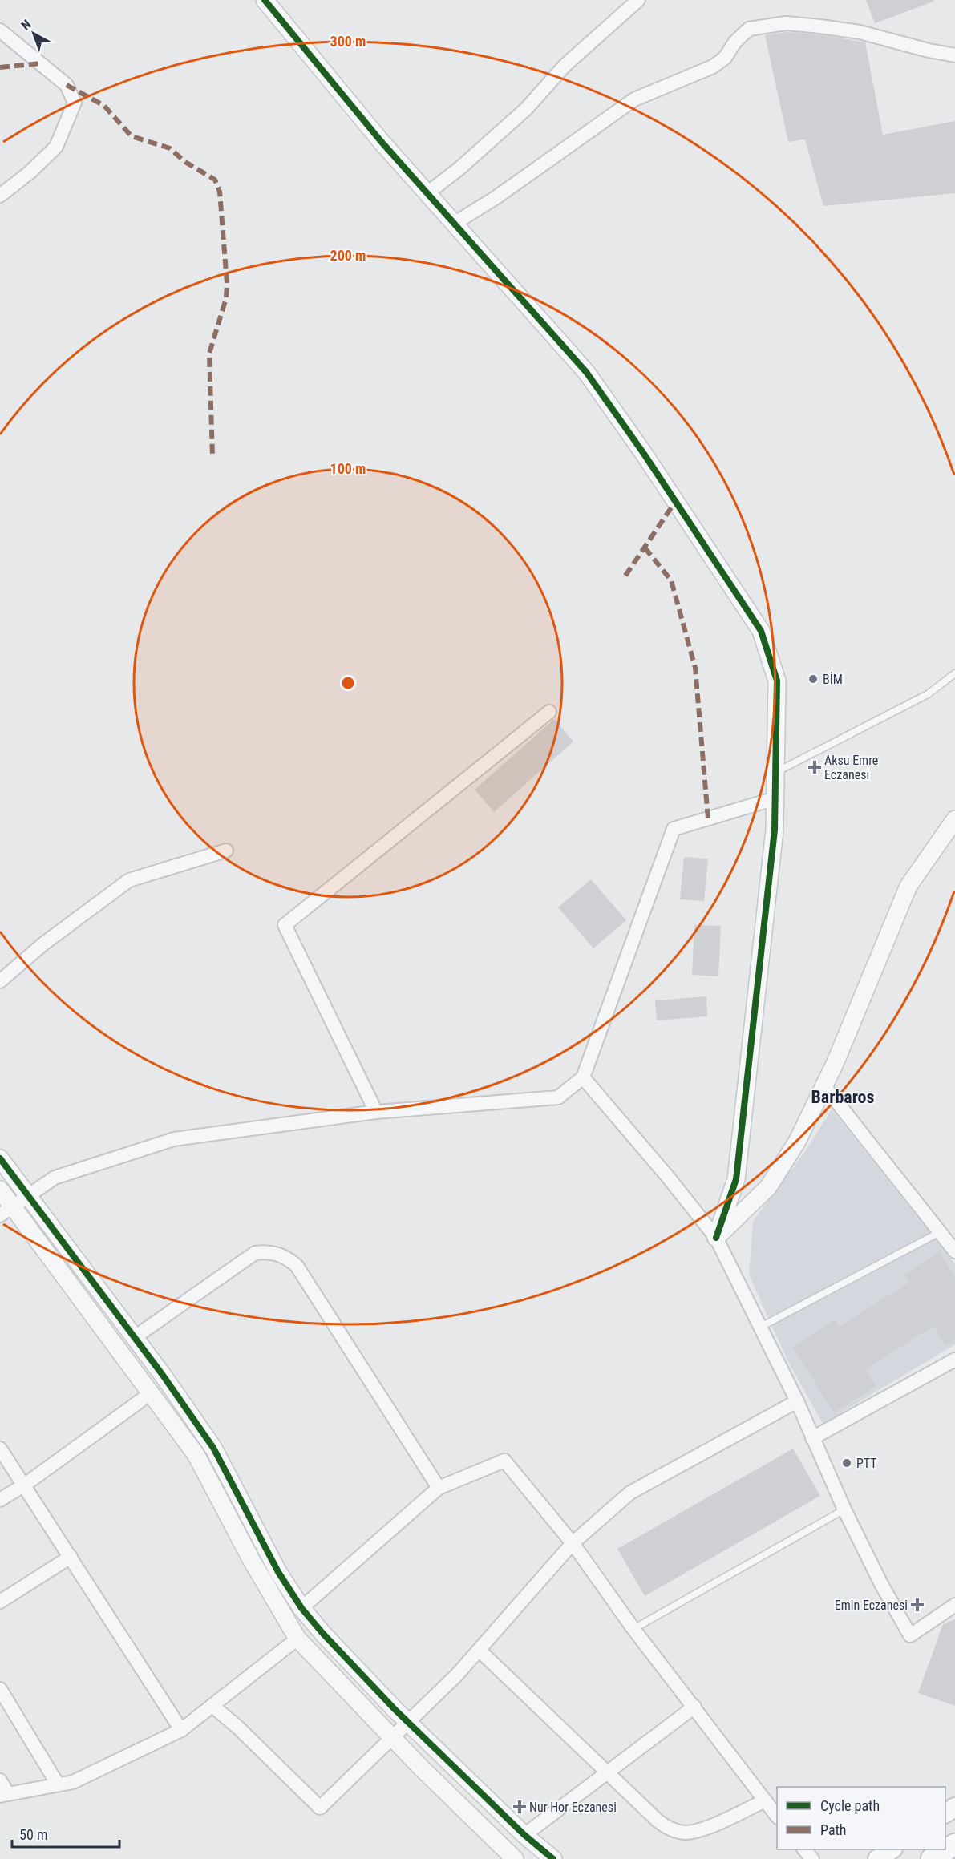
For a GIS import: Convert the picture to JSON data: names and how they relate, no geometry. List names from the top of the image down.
{
  "districts": ["Barbaros"],
  "places": {
    "other": ["BİM", "PTT"],
    "health": ["Aksu Emre Eczanesi", "Emin Eczanesi", "Nur Hor Eczanesi"]
  },
  "legend": ["Cycle path", "Path"],
  "scale_bar": "50 m",
  "north": "top left",
  "rings": ["300 m", "200 m", "100 m"]
}
